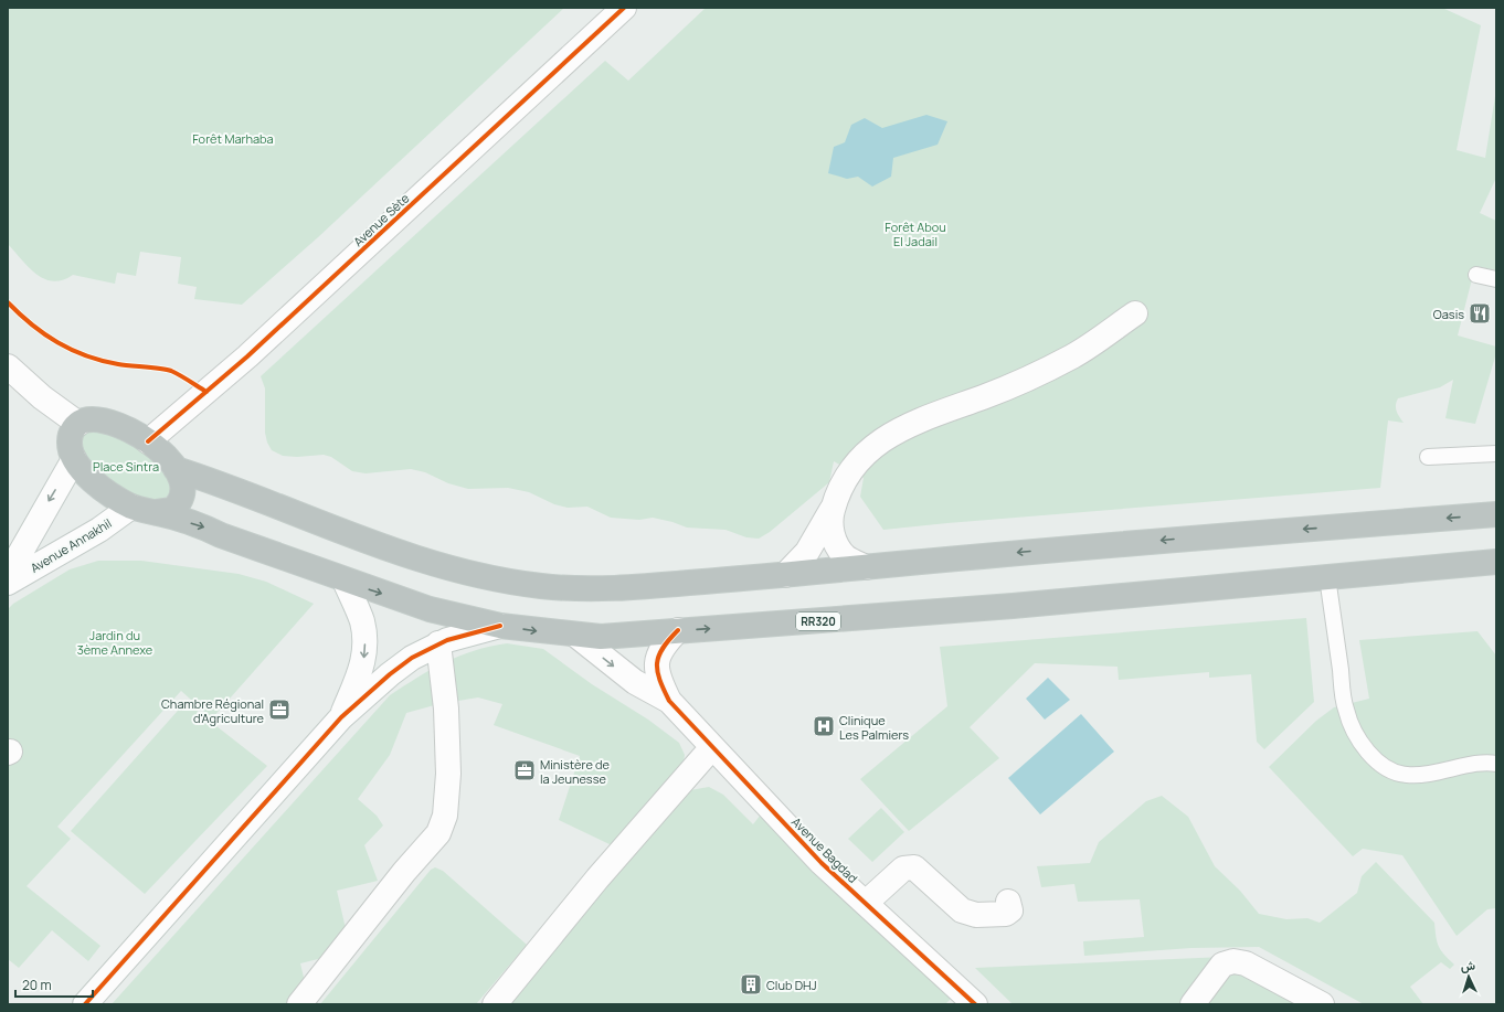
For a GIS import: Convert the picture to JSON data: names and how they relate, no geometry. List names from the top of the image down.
{
  "streets": {
    "highway": ["RR320"],
    "street": ["Avenue Sète", "Avenue Annakhil", "Avenue Bagdad"]
  },
  "crossings": [
    ["Avenue Annakhil", "RR320"]
  ],
  "one_way": ["Avenue Annakhil"],
  "parks": [
    "Forêt Marhaba",
    "Forêt Abou El Jadail",
    "Place Sintra",
    "Jardin du 3ème Annexe"
  ],
  "places": {
    "restaurant": ["Oasis"],
    "office": ["Chambre Régional d'Agriculture", "Ministère de la Jeunesse"],
    "hospital": ["Clinique Les Palmiers"],
    "building": ["Club DHJ"]
  },
  "scale_bar": "20 m",
  "north": "top"
}
